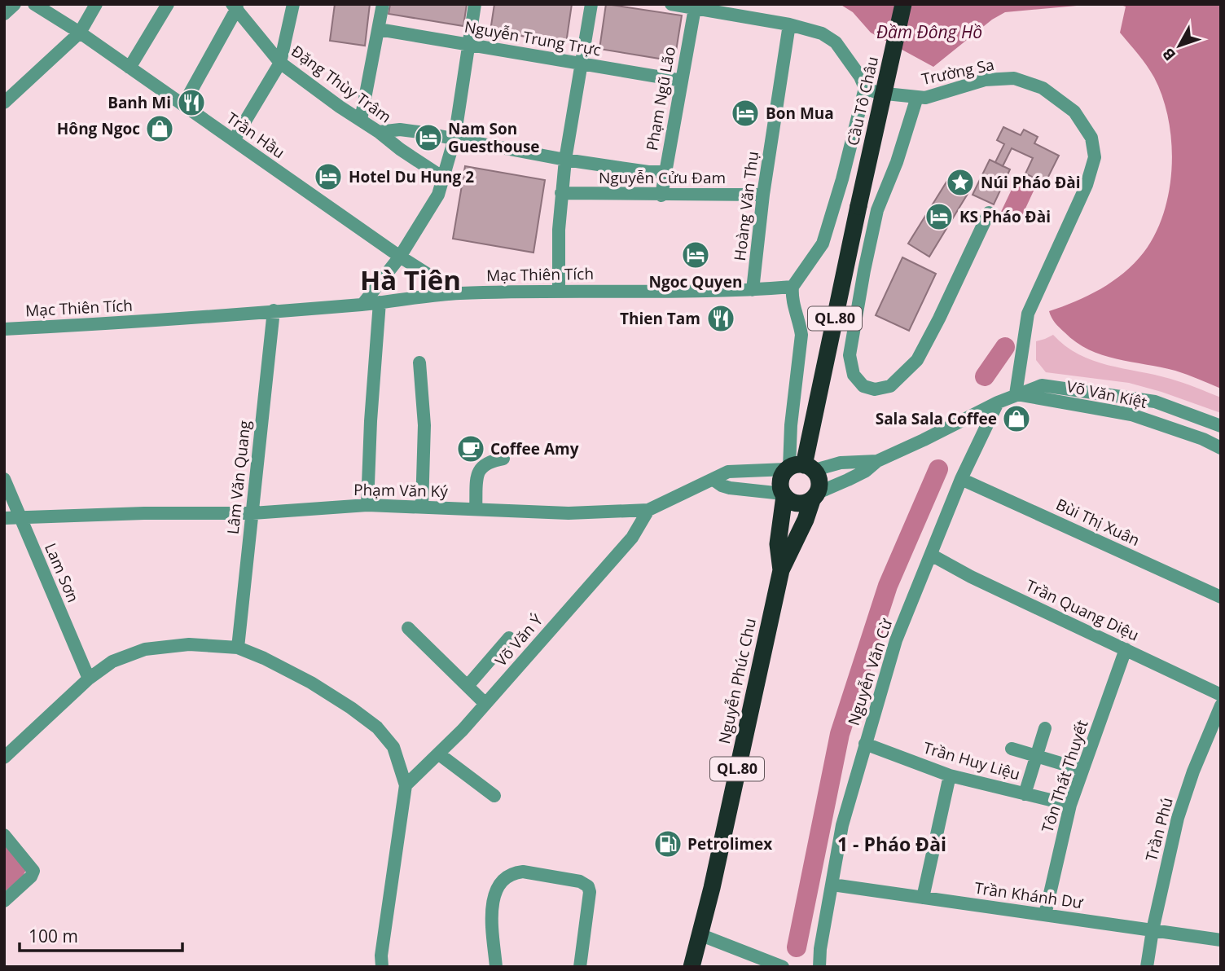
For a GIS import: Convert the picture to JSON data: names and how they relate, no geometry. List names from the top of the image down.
{
  "streets": {
    "highway": ["Cầu Tô Châu", "QL.80", "Nguyễn Phúc Chu"],
    "street": [
      "Nguyễn Trung Trực",
      "Trường Sa",
      "Đặng Thùy Trâm",
      "Phạm Ngũ Lão",
      "Trần Hầu",
      "Nguyễn Cửu Đam",
      "Hoàng Văn Thụ",
      "Mạc Thiên Tích",
      "Võ Văn Kiệt",
      "Lâm Văn Quang",
      "Phạm Văn Ký",
      "Bùi Thị Xuân",
      "Lam Sơn",
      "Trần Quang Diệu",
      "Võ Văn Ý",
      "Nguyễn Văn Cừ",
      "Trần Huy Liệu",
      "Tôn Thất Thuyết",
      "Trần Phú",
      "Trần Khánh Dư"
    ]
  },
  "crossings": [
    ["Nguyễn Trung Trực", "Phạm Ngũ Lão"],
    ["Trường Sa", "Võ Văn Kiệt"],
    ["Phạm Ngũ Lão", "Nguyễn Cửu Đam"],
    ["Cầu Tô Châu", "QL.80"],
    ["Trần Hầu", "Mạc Thiên Tích"],
    ["Nguyễn Cửu Đam", "Hoàng Văn Thụ"],
    ["Hoàng Văn Thụ", "Mạc Thiên Tích"],
    ["Mạc Thiên Tích", "Lâm Văn Quang"],
    ["QL.80", "Võ Văn Kiệt"],
    ["QL.80", "Phạm Văn Ký"],
    ["QL.80", "Nguyễn Phúc Chu"],
    ["Võ Văn Kiệt", "Phạm Văn Ký"],
    ["Võ Văn Kiệt", "Nguyễn Văn Cừ"],
    ["Võ Văn Kiệt", "Nguyễn Phúc Chu"],
    ["Lâm Văn Quang", "Phạm Văn Ký"],
    ["Phạm Văn Ký", "Lam Sơn"],
    ["Phạm Văn Ký", "Võ Văn Ý"],
    ["Phạm Văn Ký", "Nguyễn Phúc Chu"],
    ["Bùi Thị Xuân", "Nguyễn Văn Cừ"],
    ["Trần Quang Diệu", "Nguyễn Văn Cừ"],
    ["Trần Quang Diệu", "Tôn Thất Thuyết"],
    ["Nguyễn Văn Cừ", "Trần Huy Liệu"],
    ["Nguyễn Văn Cừ", "Trần Khánh Dư"],
    ["Trần Huy Liệu", "Tôn Thất Thuyết"],
    ["Tôn Thất Thuyết", "Trần Khánh Dư"],
    ["Trần Phú", "Trần Khánh Dư"]
  ],
  "districts": ["Hà Tiên", "1 - Pháo Đài"],
  "water": ["Đầm Đông Hồ"],
  "places": {
    "restaurant": ["Banh Mi", "Thien Tam"],
    "hotel": [
      "Bon Mua",
      "Nam Son Guesthouse",
      "Hotel Du Hung 2",
      "KS Pháo Đài",
      "Ngoc Quyen"
    ],
    "shop": ["Hông Ngoc", "Sala Sala Coffee"],
    "place": ["Núi Pháo Đài"],
    "cafe": ["Coffee Amy"],
    "fuel station": ["Petrolimex"]
  },
  "scale_bar": "100 m",
  "north": "bottom left"
}
